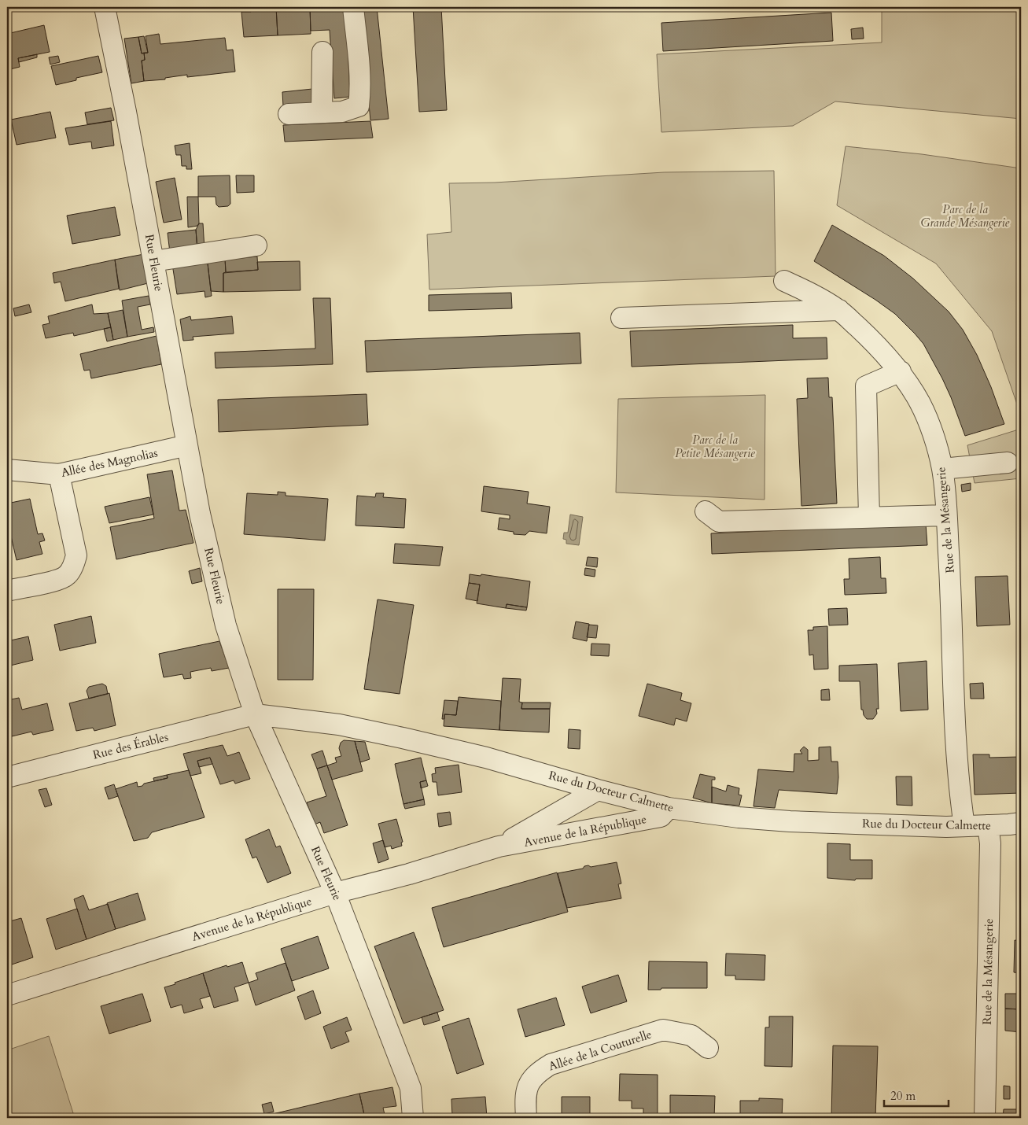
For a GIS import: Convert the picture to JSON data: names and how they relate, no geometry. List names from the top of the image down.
{
  "streets": {
    "street": [
      "Rue Fleurie",
      "Allée des Magnolias",
      "Rue de la Mésangerie",
      "Rue des Érables",
      "Rue du Docteur Calmette",
      "Avenue de la République",
      "Allée de la Couturelle"
    ]
  },
  "crossings": [
    ["Rue Fleurie", "Allée des Magnolias"],
    ["Rue Fleurie", "Rue des Érables"],
    ["Rue Fleurie", "Rue du Docteur Calmette"],
    ["Rue Fleurie", "Avenue de la République"],
    ["Rue de la Mésangerie", "Rue du Docteur Calmette"],
    ["Rue des Érables", "Rue du Docteur Calmette"],
    ["Rue du Docteur Calmette", "Avenue de la République"]
  ],
  "parks": ["Parc de la Grande Mésangerie", "Parc de la Petite Mésangerie"],
  "scale_bar": "20 m"
}
